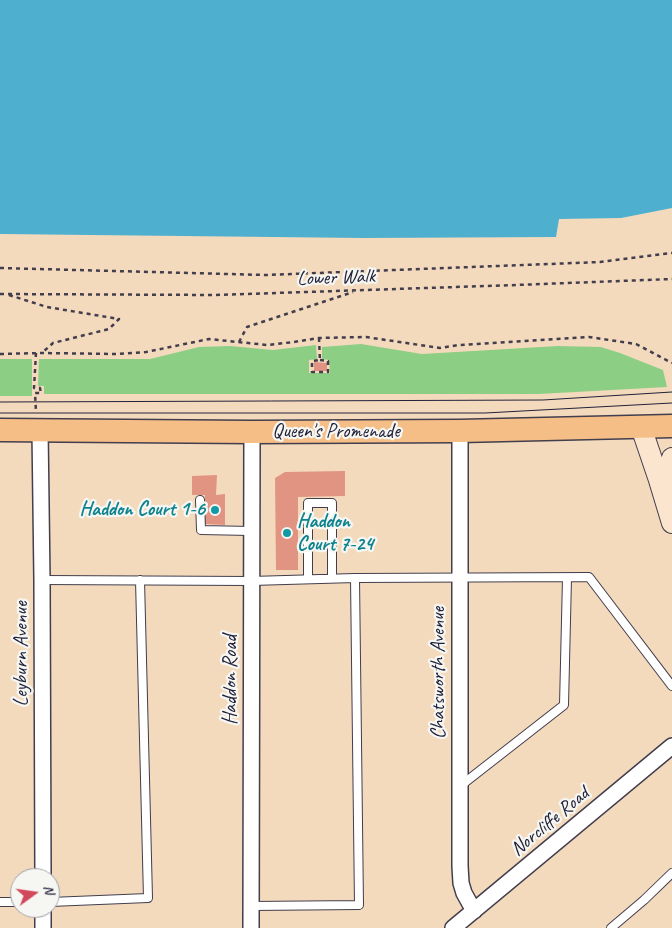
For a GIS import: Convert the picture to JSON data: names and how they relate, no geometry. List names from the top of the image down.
{
  "streets": {
    "main road": ["Queen's Promenade"],
    "street": [
      "Leyburn Avenue",
      "Chatsworth Avenue",
      "Haddon Road",
      "Norcliffe Road"
    ],
    "path": ["Lower Walk"]
  },
  "crossings": [
    ["Queen's Promenade", "Leyburn Avenue"],
    ["Queen's Promenade", "Chatsworth Avenue"],
    ["Queen's Promenade", "Haddon Road"],
    ["Chatsworth Avenue", "Norcliffe Road"]
  ],
  "places": ["Haddon Court 1-6", "Haddon Court 7-24"],
  "north": "right"
}
